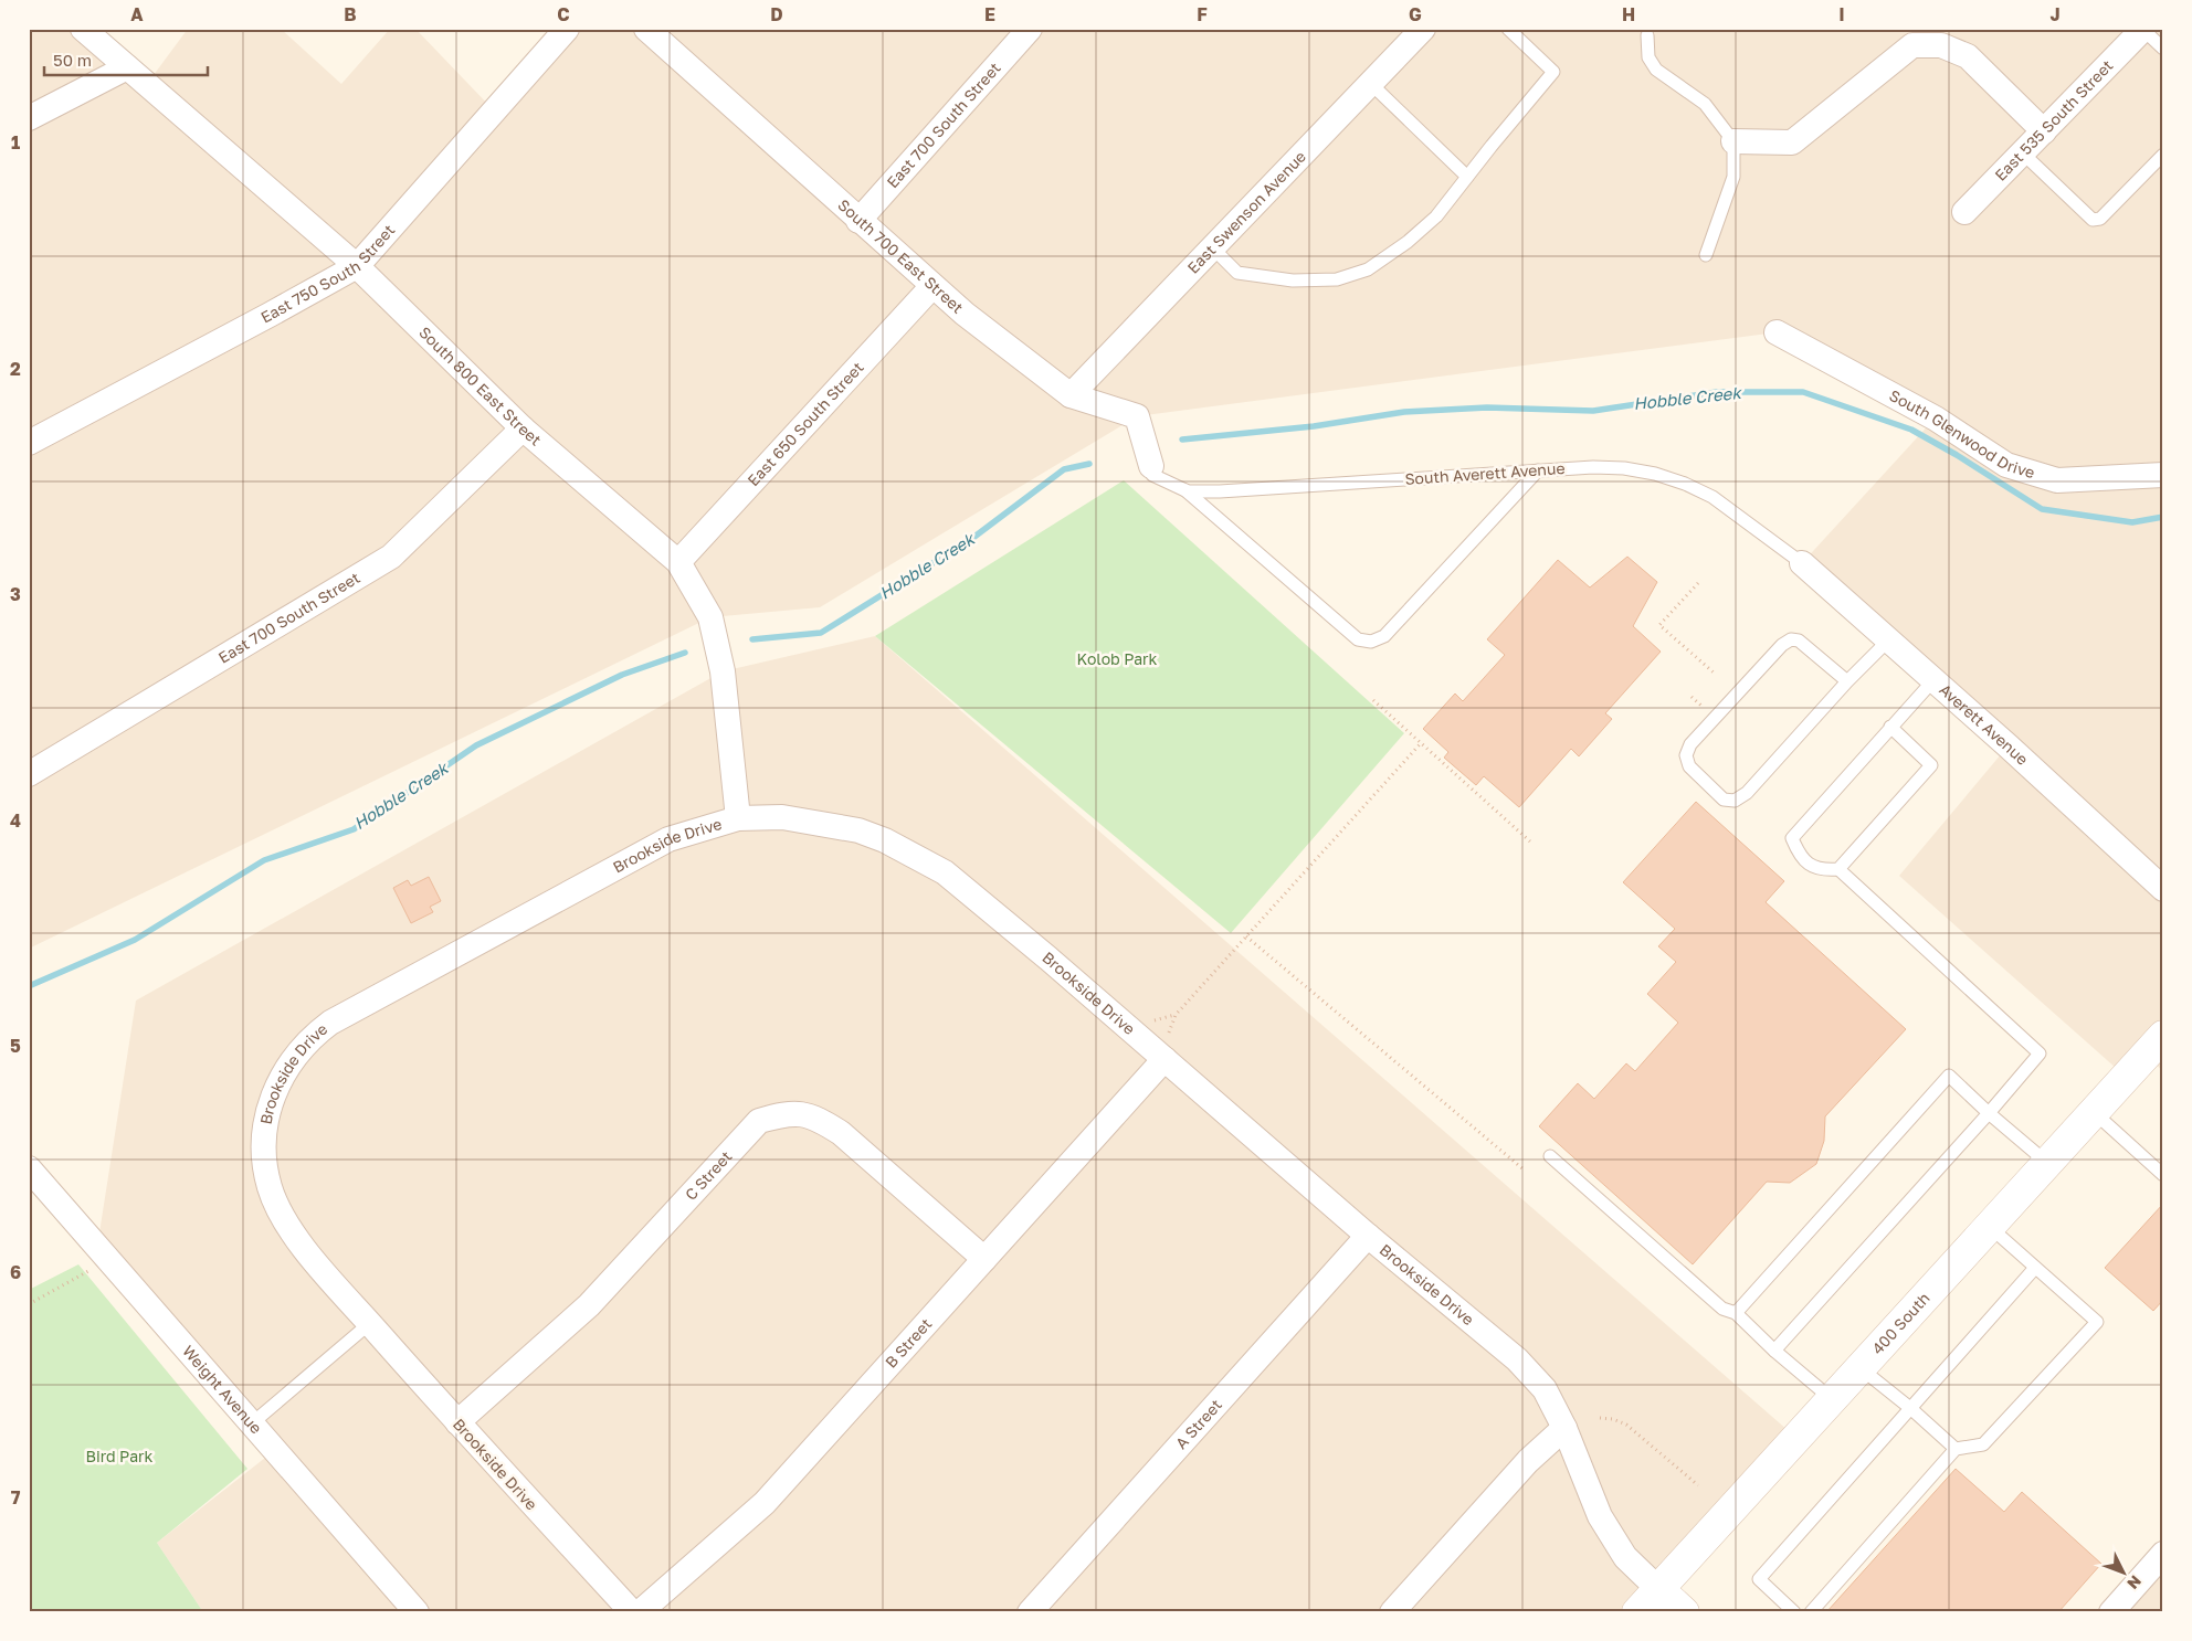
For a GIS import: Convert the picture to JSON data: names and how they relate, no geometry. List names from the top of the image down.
{
  "streets": {
    "main road": ["400 South"],
    "street": [
      "East 535 South Street",
      "East 700 South Street",
      "East Swenson Avenue",
      "South 700 East Street",
      "East 750 South Street",
      "South 800 East Street",
      "East 650 South Street",
      "South Glenwood Drive",
      "Averett Avenue",
      "Brookside Drive",
      "C Street",
      "B Street",
      "Weight Avenue",
      "A Street"
    ],
    "lane": ["South Averett Avenue"]
  },
  "crossings": [
    ["East 700 South Street", "South 700 East Street"],
    ["East 700 South Street", "South 800 East Street"],
    ["East Swenson Avenue", "South 700 East Street"],
    ["South 700 East Street", "East 650 South Street"],
    ["South 700 East Street", "South Averett Avenue"],
    ["East 750 South Street", "South 800 East Street"],
    ["South 800 East Street", "East 650 South Street"],
    ["South 800 East Street", "Brookside Drive"],
    ["South Averett Avenue", "Averett Avenue"],
    ["Brookside Drive", "C Street"],
    ["Brookside Drive", "400 South"],
    ["Brookside Drive", "B Street"],
    ["Brookside Drive", "A Street"],
    ["C Street", "B Street"]
  ],
  "water": ["Hobble Creek"],
  "parks": ["Kolob Park", "Bird Park"],
  "scale_bar": "50 m",
  "north": "bottom right",
  "grid": {
    "columns": [
      "A",
      "B",
      "C",
      "D",
      "E",
      "F",
      "G",
      "H",
      "I",
      "J"
    ],
    "rows": [
      "1",
      "2",
      "3",
      "4",
      "5",
      "6",
      "7"
    ]
  }
}
